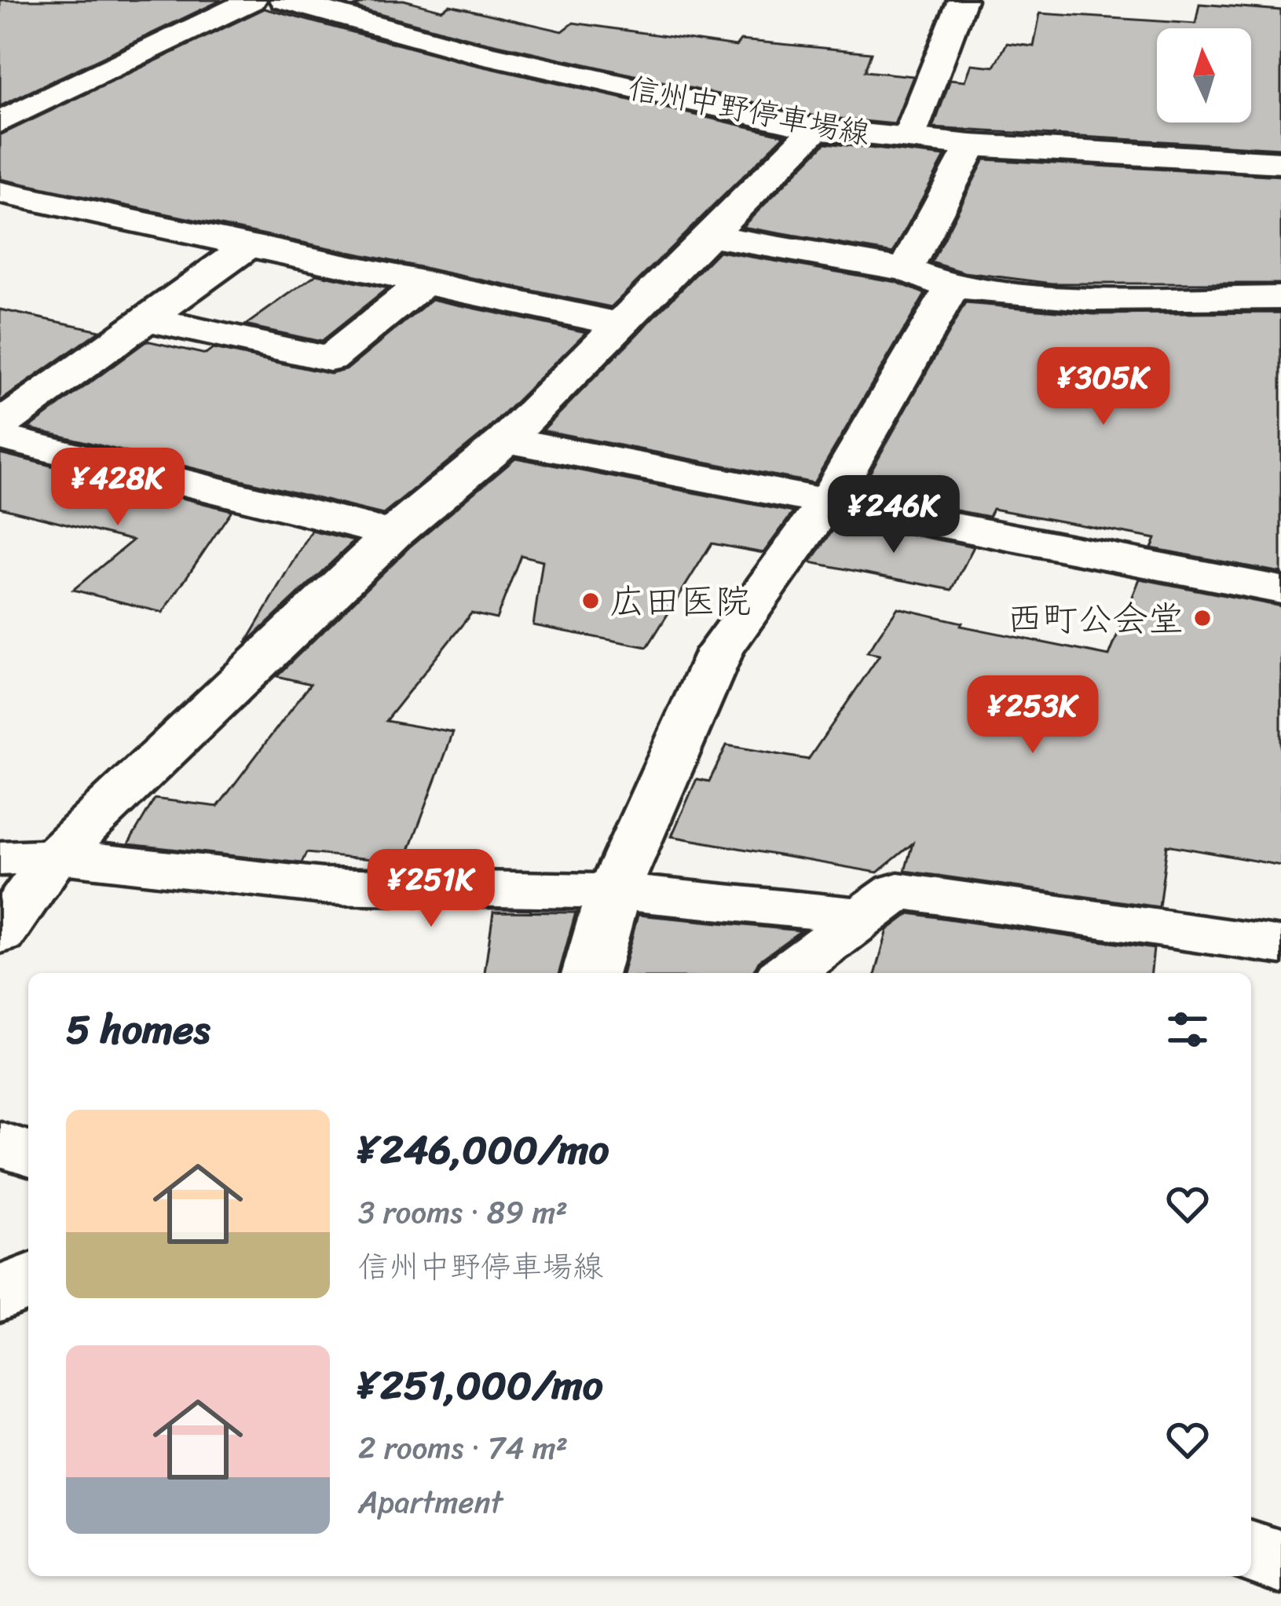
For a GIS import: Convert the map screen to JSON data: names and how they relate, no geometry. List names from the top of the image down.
{
  "streets": {
    "street": ["信州中野停車場線"]
  },
  "places": ["広田医院", "西町公会堂"],
  "north": "top",
  "page": {
    "price": [
      "¥305K",
      "¥428K",
      "¥246K",
      "¥253K",
      "¥251K"
    ],
    "heading": "5 homes",
    "list": [
      {
        "name": "¥246,000/mo",
        "note": "3 rooms · 89 m² · 信州中野停車場線"
      },
      {
        "name": "¥251,000/mo",
        "note": "2 rooms · 74 m² · Apartment"
      }
    ]
  }
}
